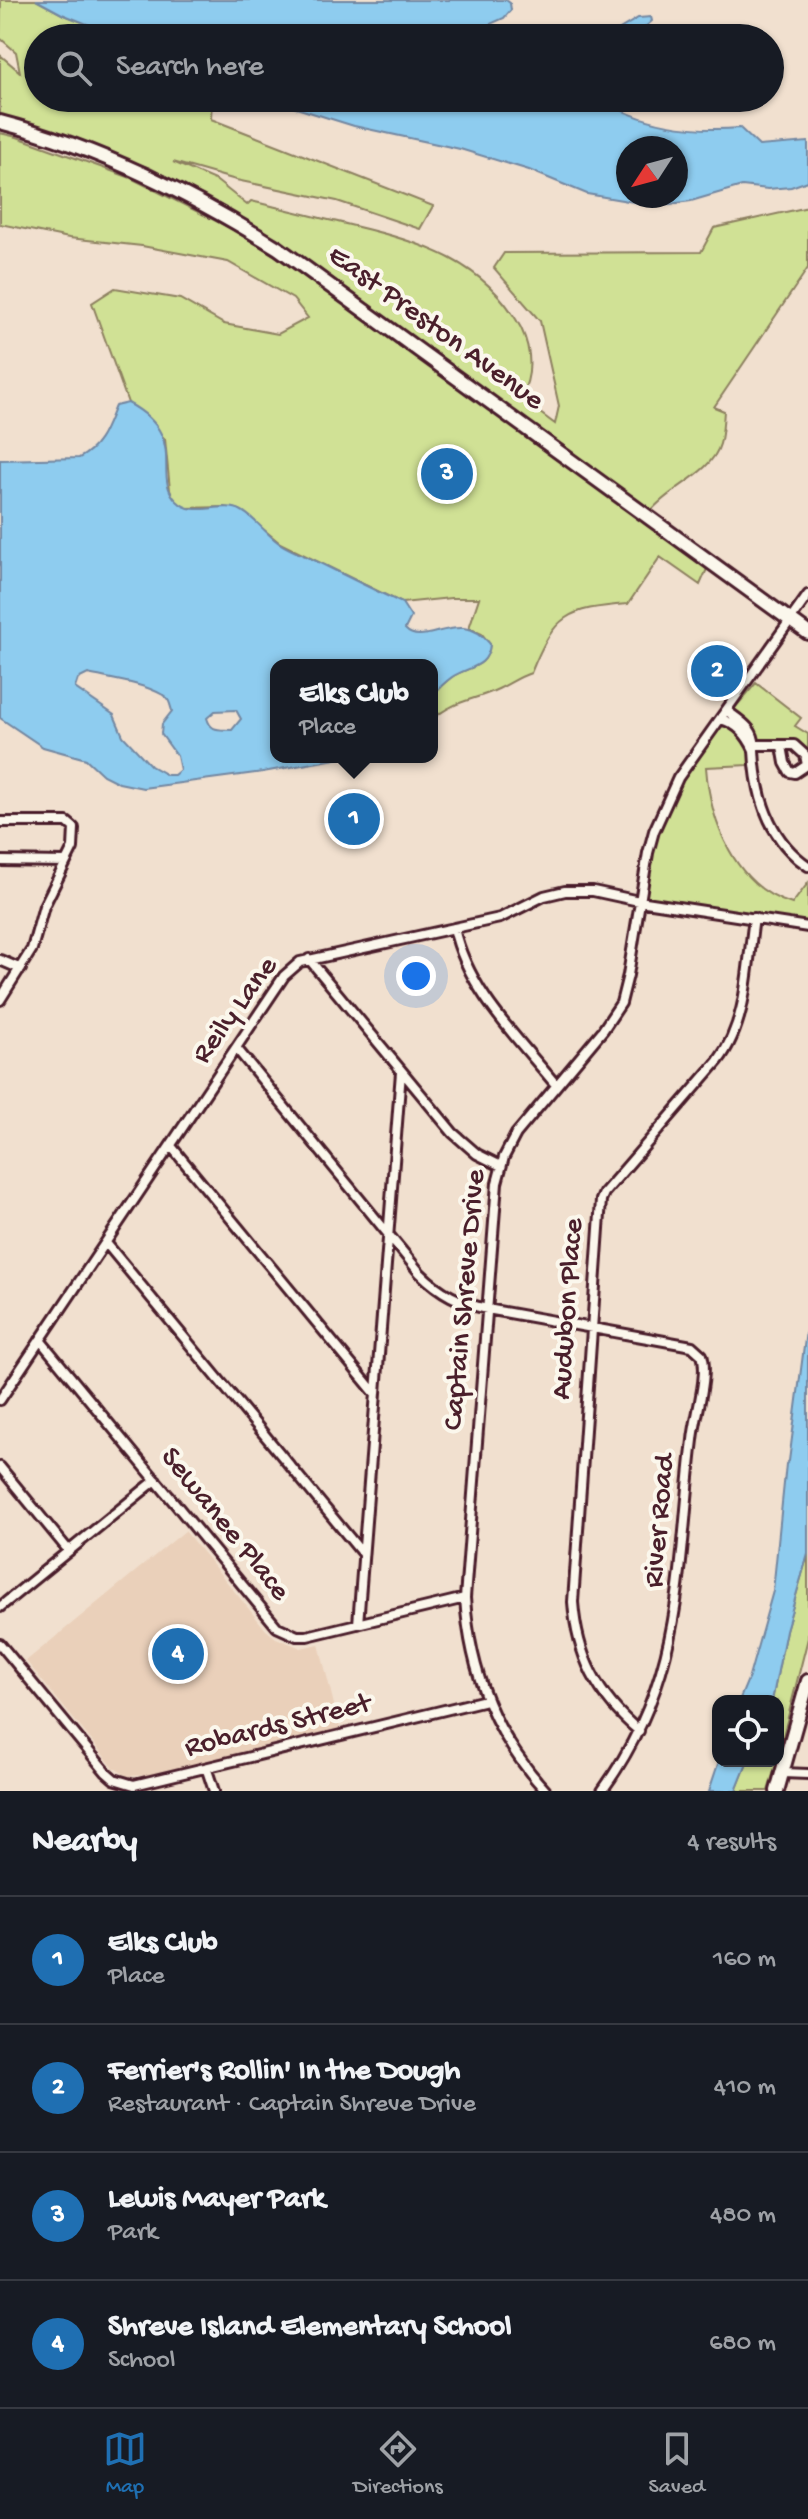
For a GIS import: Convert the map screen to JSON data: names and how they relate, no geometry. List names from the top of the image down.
{
  "streets": {
    "street": [
      "East Preston Avenue",
      "Reily Lane",
      "Captain Shreve Drive",
      "Audubon Place",
      "River Road",
      "Sewanee Place",
      "Robards Street"
    ]
  },
  "crossings": [
    ["East Preston Avenue", "Captain Shreve Drive"],
    ["Reily Lane", "Captain Shreve Drive"],
    ["Reily Lane", "Audubon Place"],
    ["Reily Lane", "River Road"],
    ["Reily Lane", "Sewanee Place"],
    ["Captain Shreve Drive", "River Road"],
    ["Captain Shreve Drive", "Sewanee Place"],
    ["Captain Shreve Drive", "Robards Street"],
    ["Audubon Place", "River Road"]
  ],
  "north": "bottom left",
  "page": {
    "search": "Search here",
    "pins": [
      "3",
      "2",
      "1",
      "4"
    ],
    "popup": ["Elks Club", "Place"],
    "heading": ["Nearby", "4 results"],
    "list": [
      {
        "mark": "1",
        "name": "Elks Club",
        "note": "Place",
        "value": "160 m"
      },
      {
        "mark": "2",
        "name": "Ferrier's Rollin' In the Dough",
        "note": "Restaurant · Captain Shreve Drive",
        "value": "410 m"
      },
      {
        "mark": "3",
        "name": "Lewis Mayer Park",
        "note": "Park",
        "value": "480 m"
      },
      {
        "mark": "4",
        "name": "Shreve Island Elementary School",
        "note": "School",
        "value": "680 m"
      }
    ],
    "nav": ["Map", "Directions", "Saved"]
  }
}
